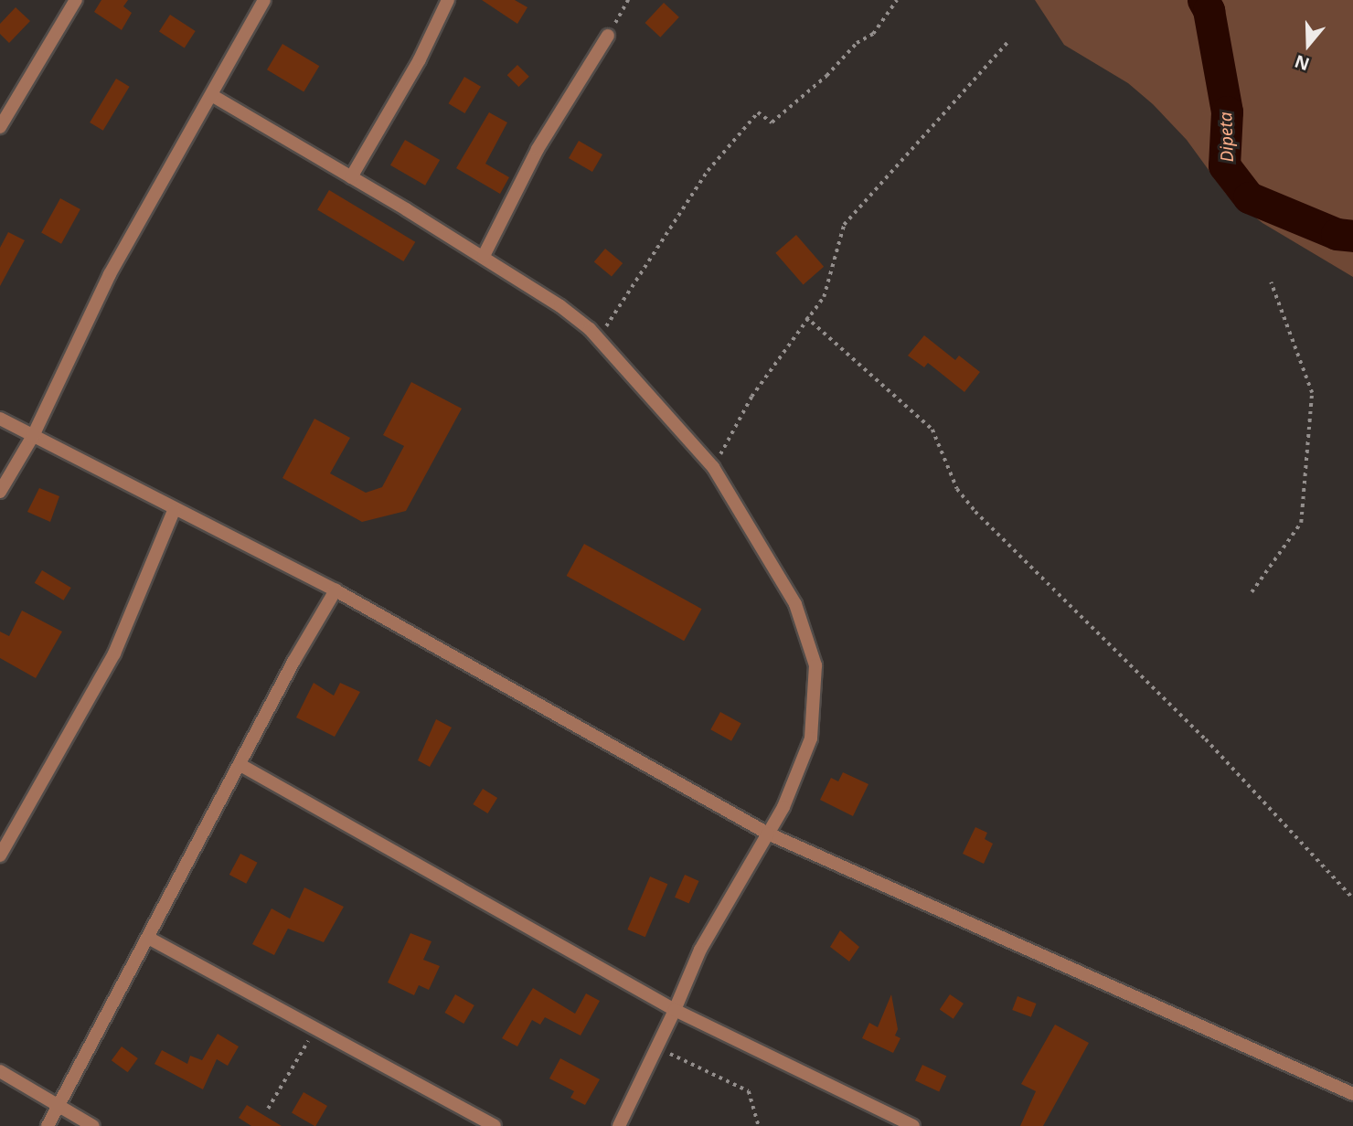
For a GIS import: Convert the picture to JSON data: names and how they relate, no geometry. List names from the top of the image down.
{
  "water": ["Dipeta"],
  "north": "bottom"
}
